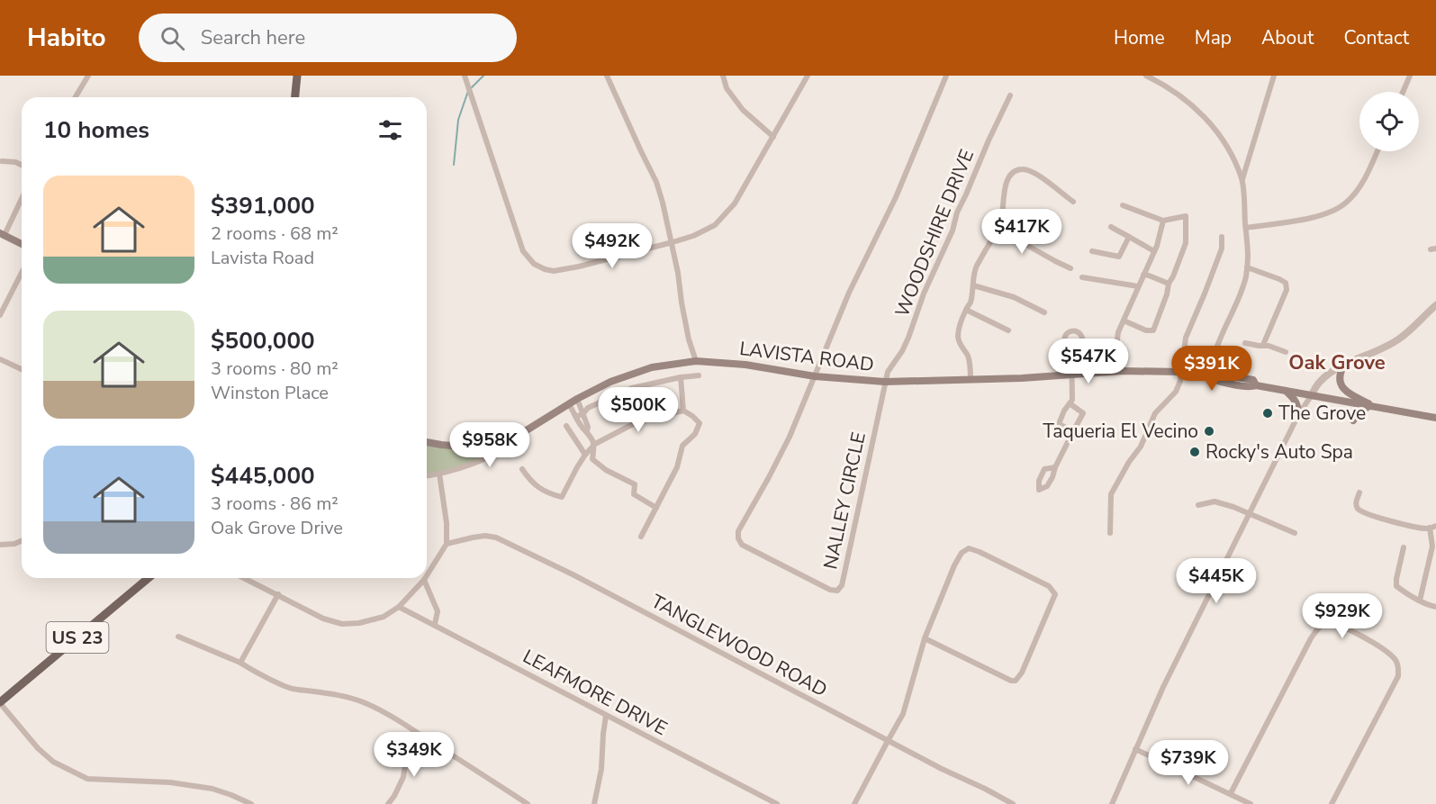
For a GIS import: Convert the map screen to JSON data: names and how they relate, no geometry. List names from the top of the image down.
{
  "streets": {
    "main road": ["LAVISTA ROAD", "US 23"],
    "street": [
      "WOODSHIRE DRIVE",
      "NALLEY CIRCLE",
      "TANGLEWOOD ROAD",
      "LEAFMORE DRIVE"
    ]
  },
  "crossings": [
    ["WOODSHIRE DRIVE", "LAVISTA ROAD"],
    ["WOODSHIRE DRIVE", "NALLEY CIRCLE"],
    ["LAVISTA ROAD", "NALLEY CIRCLE"]
  ],
  "districts": ["Oak Grove"],
  "places": ["The Grove", "Taqueria El Vecino", "Rocky's Auto Spa"],
  "page": {
    "header": "Habito",
    "search": "Search here",
    "nav": [
      "Home",
      "Map",
      "About",
      "Contact"
    ],
    "heading": "10 homes",
    "list": [
      {
        "name": "$391,000",
        "note": "2 rooms · 68 m² · Lavista Road"
      },
      {
        "name": "$500,000",
        "note": "3 rooms · 80 m² · Winston Place"
      },
      {
        "name": "$445,000",
        "note": "3 rooms · 86 m² · Oak Grove Drive"
      }
    ],
    "price": [
      "$417K",
      "$492K",
      "$547K",
      "$391K",
      "$500K",
      "$958K",
      "$445K",
      "$929K",
      "$349K",
      "$739K"
    ]
  }
}
